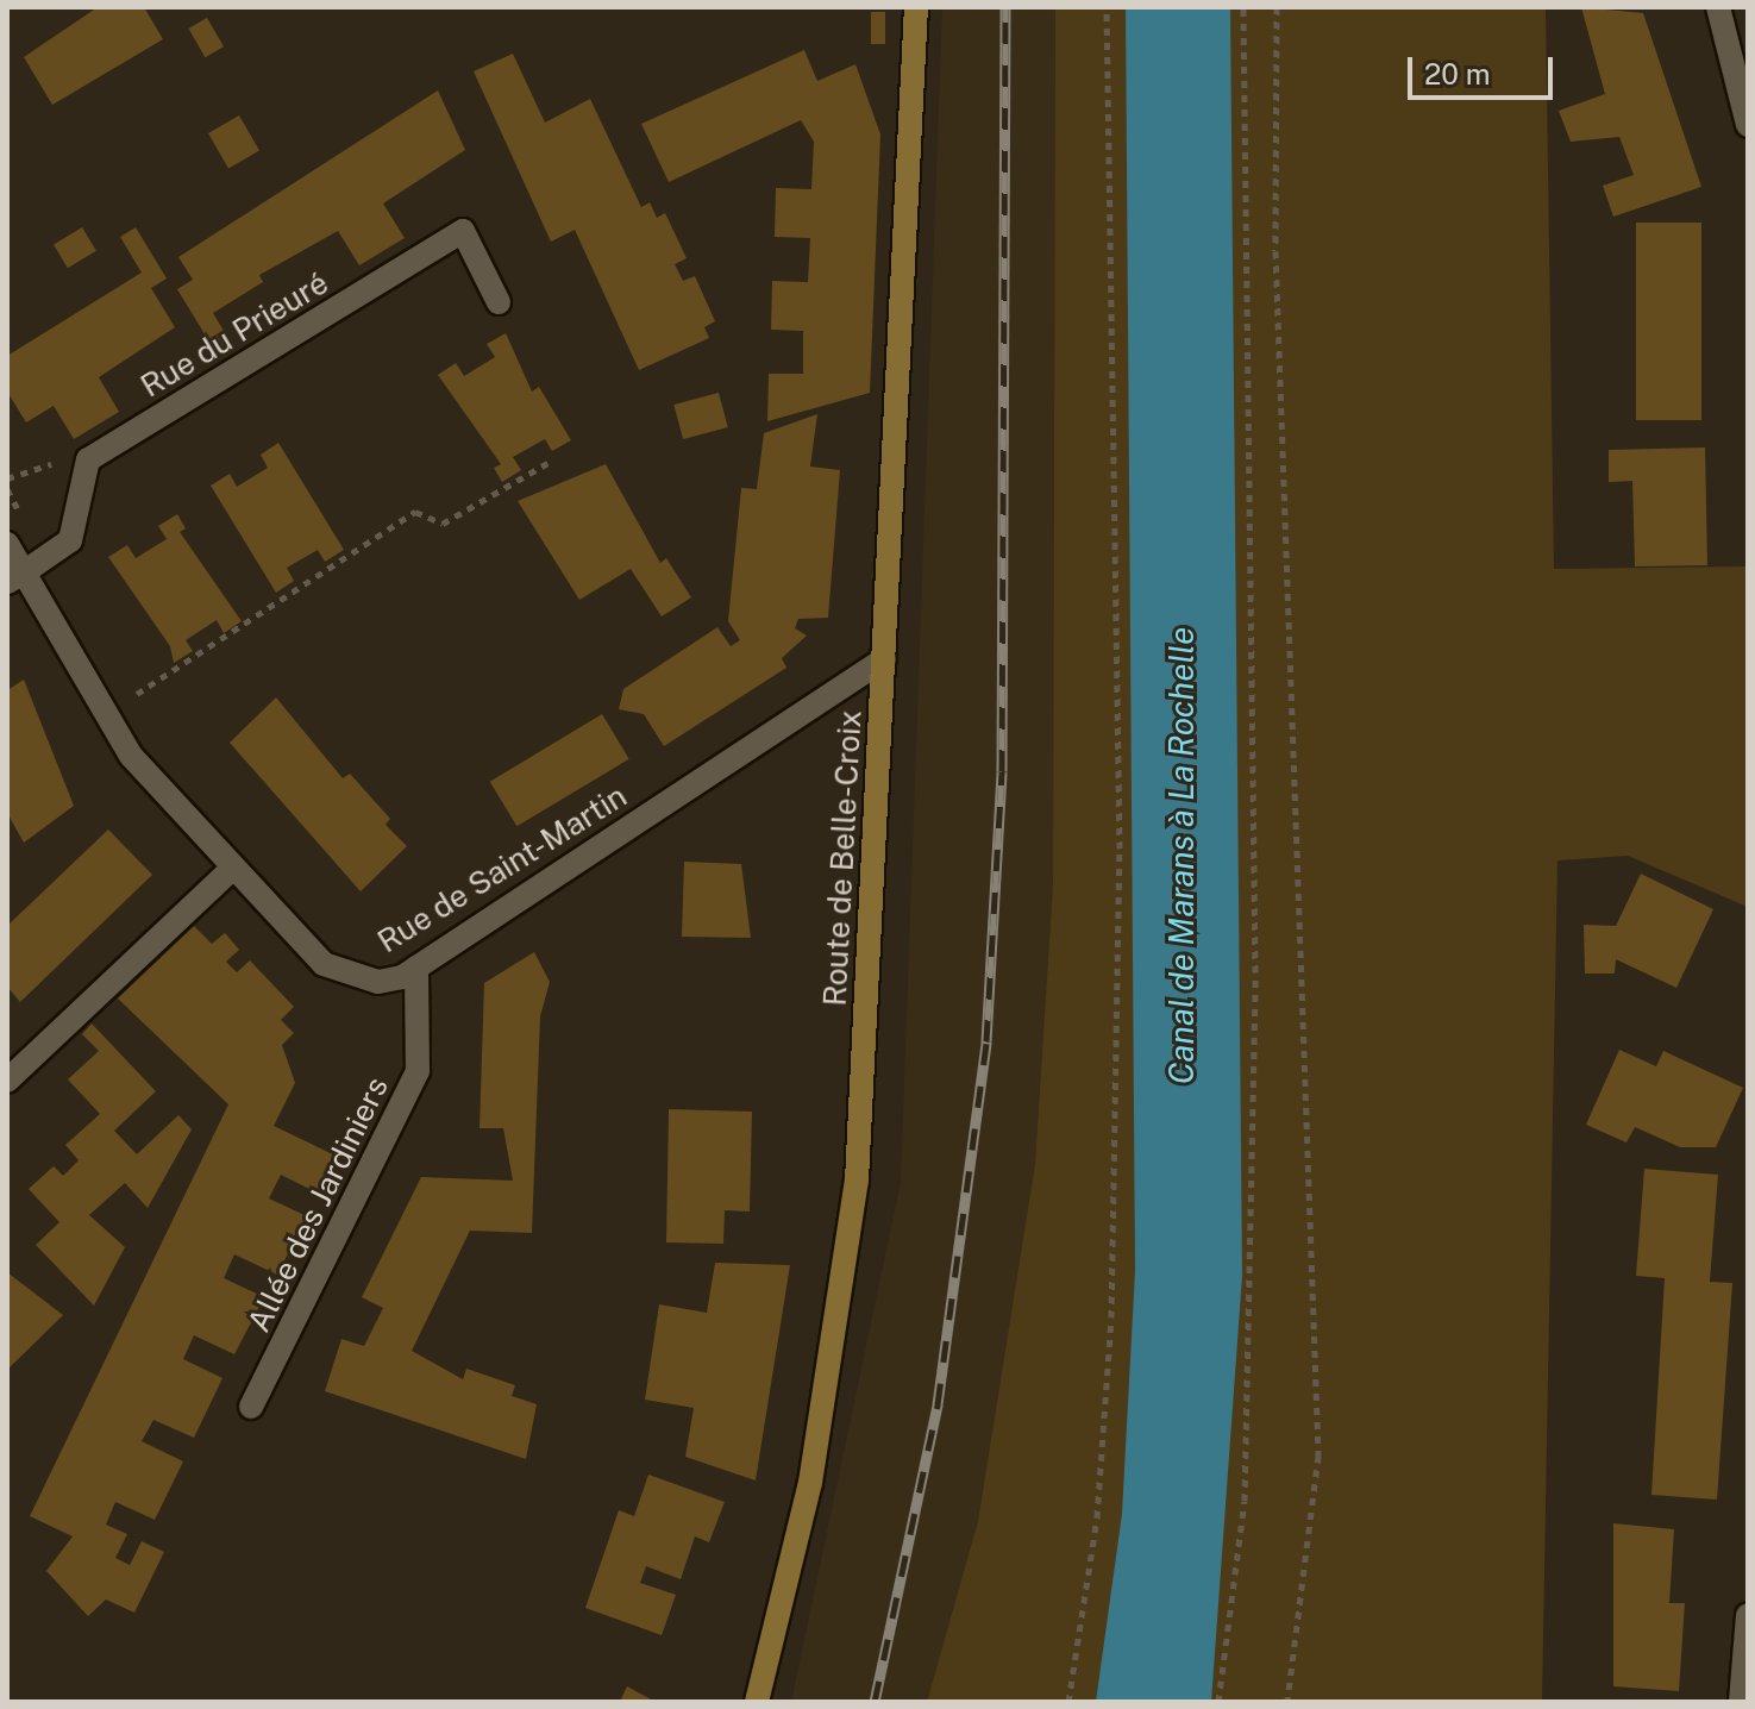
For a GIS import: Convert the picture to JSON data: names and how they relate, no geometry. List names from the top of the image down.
{
  "streets": {
    "street": [
      "Rue du Prieuré",
      "Route de Belle-Croix",
      "Rue de Saint-Martin",
      "Allée des Jardiniers"
    ]
  },
  "crossings": [
    ["Rue du Prieuré", "Rue de Saint-Martin"],
    ["Route de Belle-Croix", "Rue de Saint-Martin"],
    ["Rue de Saint-Martin", "Allée des Jardiniers"]
  ],
  "water": ["Canal de Marans à La Rochelle"],
  "scale_bar": "20 m"
}
